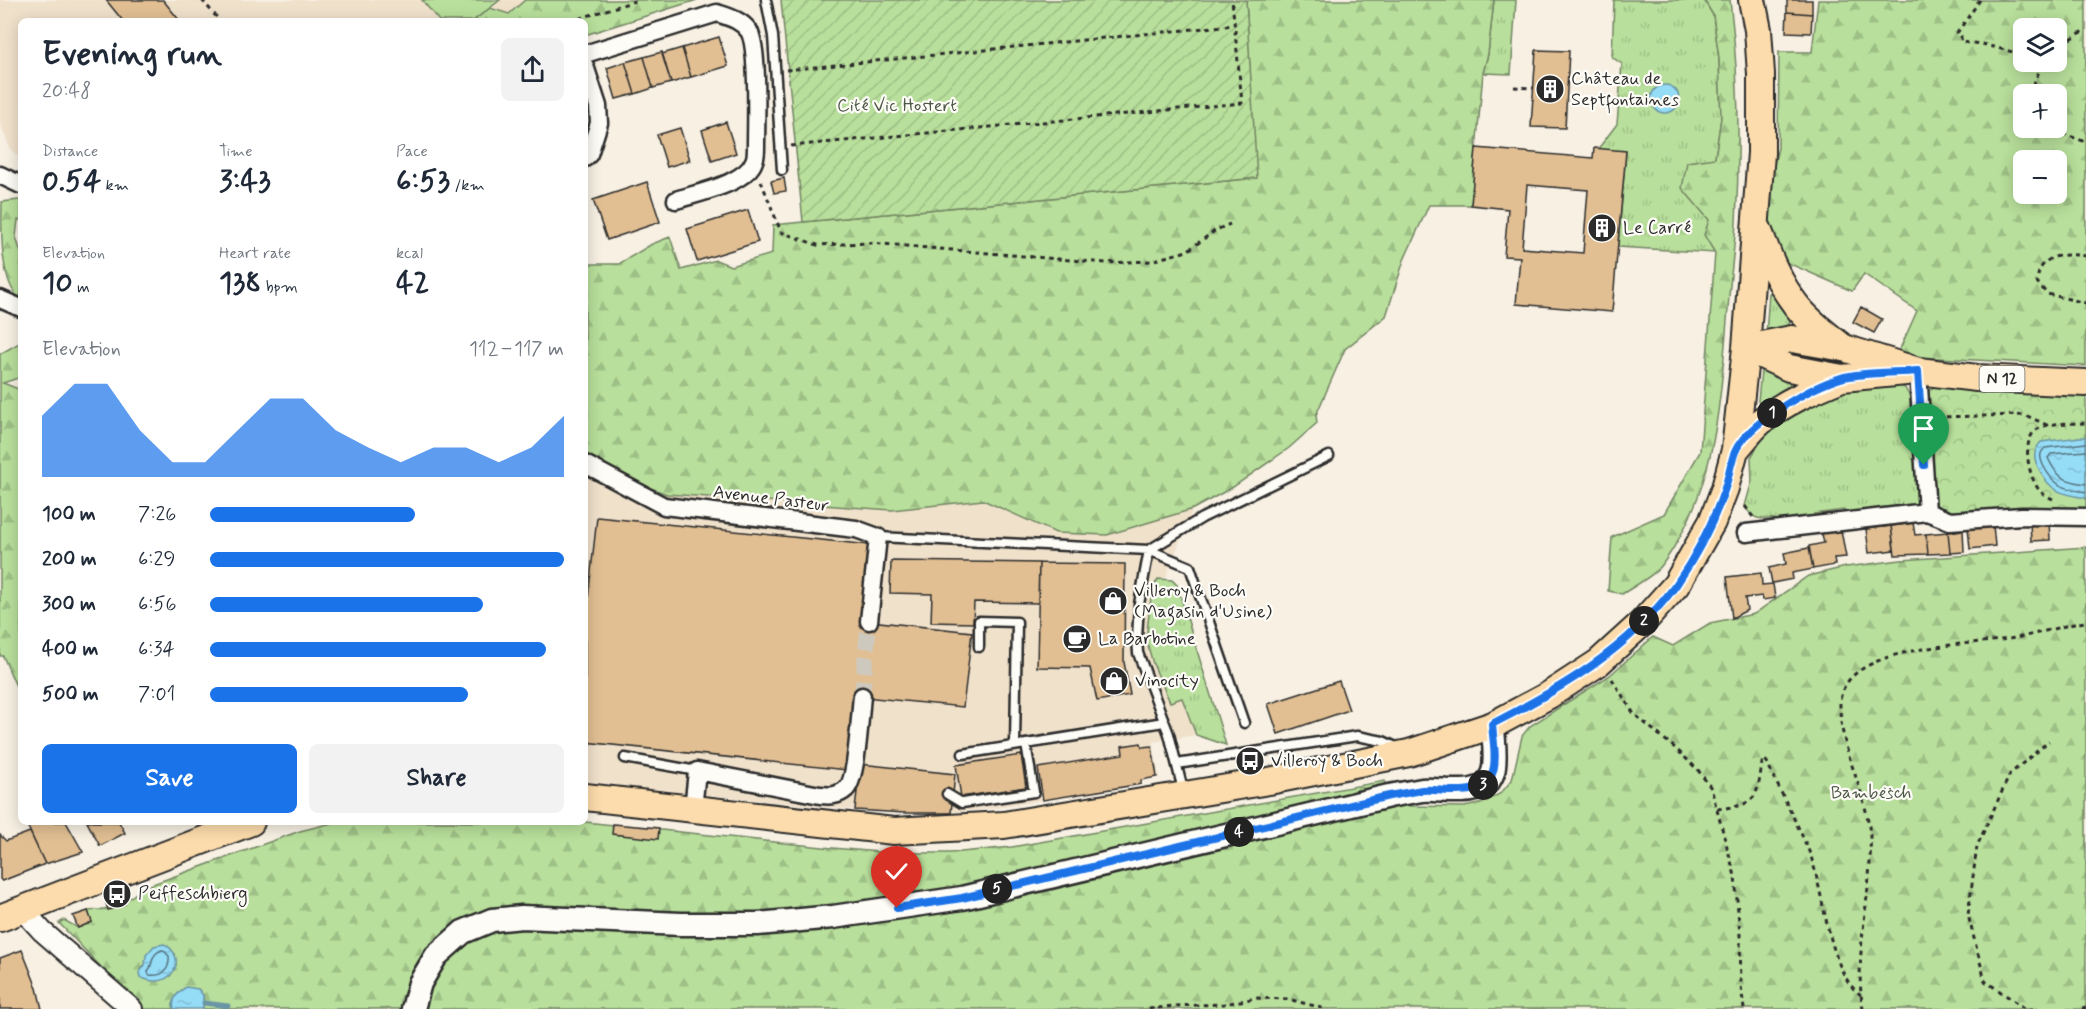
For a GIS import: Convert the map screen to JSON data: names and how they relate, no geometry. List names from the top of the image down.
{
  "streets": {
    "main road": ["N 12"],
    "street": ["Avenue Pasteur"]
  },
  "parks": ["Cité Vic Hostert", "Bambësch"],
  "places": {
    "building": ["Château de Septfontaines", "Le Carré"],
    "shop": ["Villeroy & Boch (Magasin d'Usine)", "Vinocity"],
    "cafe": ["La Barbotine"],
    "bus stop": ["Villeroy & Boch", "Peiffeschbierg"]
  },
  "page": {
    "map_buttons": ["+", "−"],
    "heading": ["Evening run", "20:48"],
    "stats": [
      ["Distance", "0.54 km"],
      ["Time", "3:43"],
      ["Pace", "6:53 /km"],
      ["Elevation", "10 m"],
      ["Heart rate", "138 bpm"],
      ["kcal", "42"]
    ],
    "chart": ["Elevation", "112–117 m"],
    "pins": [
      "1",
      "2",
      "3",
      "4",
      "5"
    ],
    "list": [
      {
        "name": "100 m",
        "note": "7:26"
      },
      {
        "name": "200 m",
        "note": "6:29"
      },
      {
        "name": "300 m",
        "note": "6:56"
      },
      {
        "name": "400 m",
        "note": "6:34"
      },
      {
        "name": "500 m",
        "note": "7:01"
      }
    ],
    "buttons": ["Save", "Share"]
  }
}
